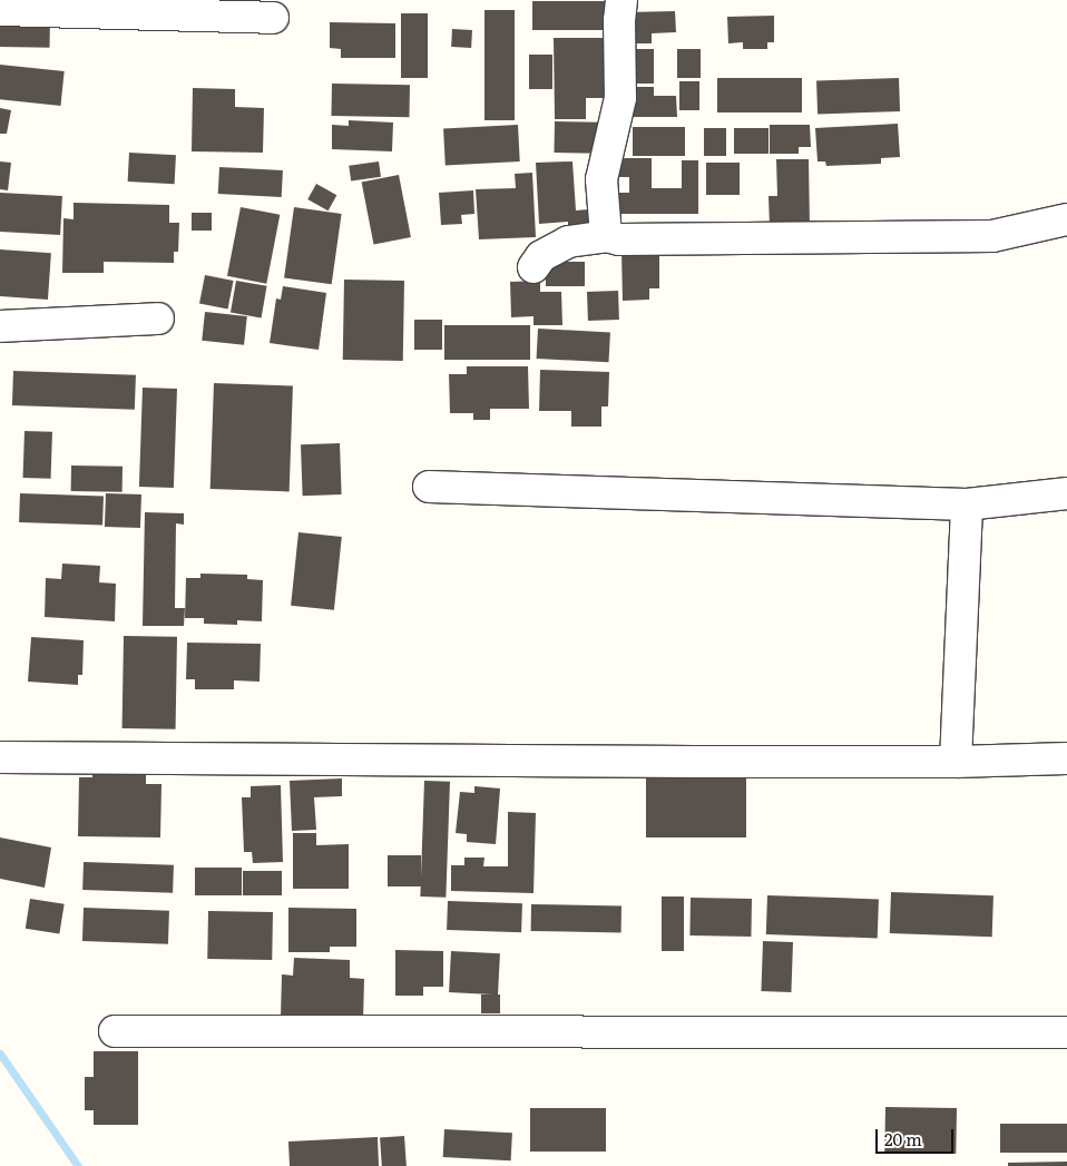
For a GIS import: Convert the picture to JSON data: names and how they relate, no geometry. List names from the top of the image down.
{
  "scale_bar": "20 m"
}
